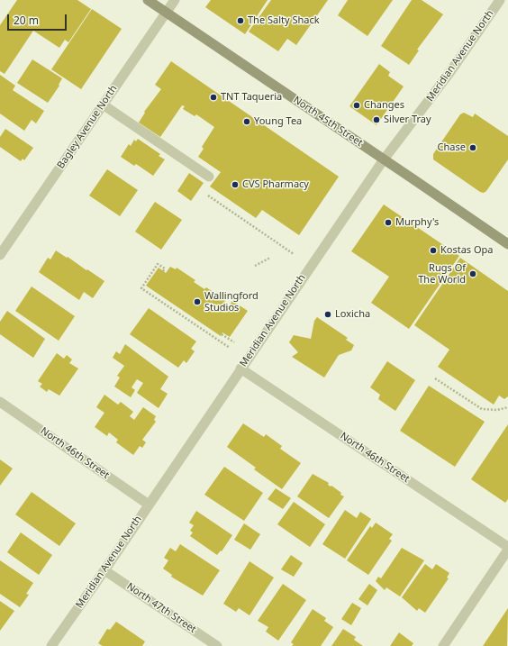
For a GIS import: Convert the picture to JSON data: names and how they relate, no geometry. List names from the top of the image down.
{
  "streets": {
    "main road": ["North 45th Street"],
    "street": [
      "Meridian Avenue North",
      "Bagley Avenue North",
      "North 46th Street",
      "North 47th Street"
    ]
  },
  "crossings": [
    ["Meridian Avenue North", "North 45th Street"],
    ["Meridian Avenue North", "North 46th Street"],
    ["Meridian Avenue North", "North 47th Street"],
    ["North 45th Street", "Bagley Avenue North"]
  ],
  "places": [
    "The Salty Shack",
    "TNT Taqueria",
    "Changes",
    "Silver Tray",
    "Young Tea",
    "Chase",
    "CVS Pharmacy",
    "Murphy's",
    "Kostas Opa",
    "Rugs Of The World",
    "Wallingford Studios",
    "Loxicha"
  ],
  "scale_bar": "20 m"
}
